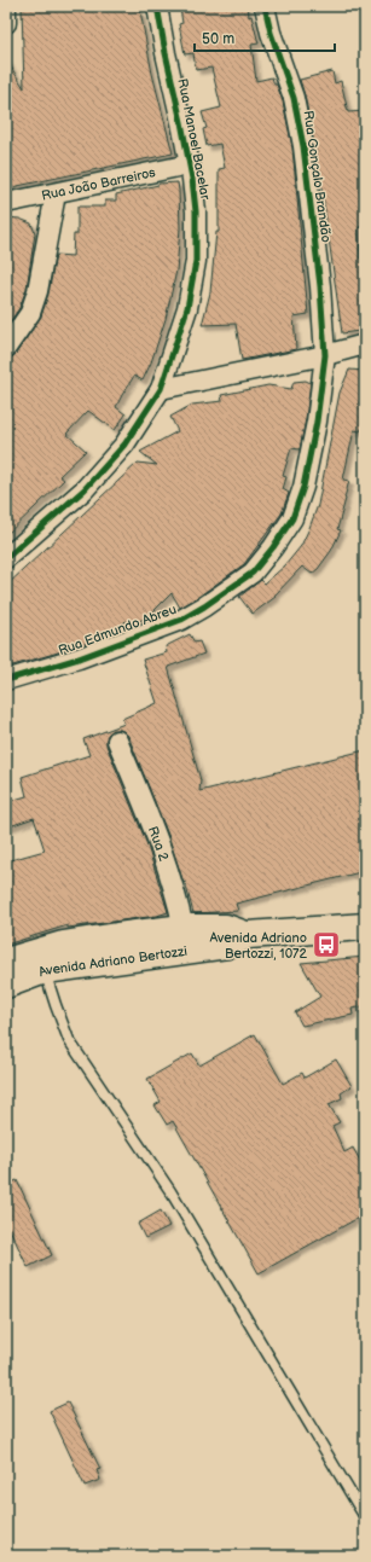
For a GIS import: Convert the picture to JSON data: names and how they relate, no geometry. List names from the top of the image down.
{
  "streets": {
    "main road": ["Avenida Adriano Bertozzi"],
    "street": [
      "Rua Manoel Bacelar",
      "Rua Gonçalo Brandão",
      "Rua João Barreiros",
      "Rua Edmundo Abreu",
      "Rua 2"
    ]
  },
  "crossings": [
    ["Rua Manoel Bacelar", "Rua João Barreiros"],
    ["Rua Gonçalo Brandão", "Rua Edmundo Abreu"],
    ["Rua 2", "Avenida Adriano Bertozzi"]
  ],
  "places": {
    "bus stop": ["Avenida Adriano Bertozzi, 1072"]
  },
  "scale_bar": "50 m"
}
